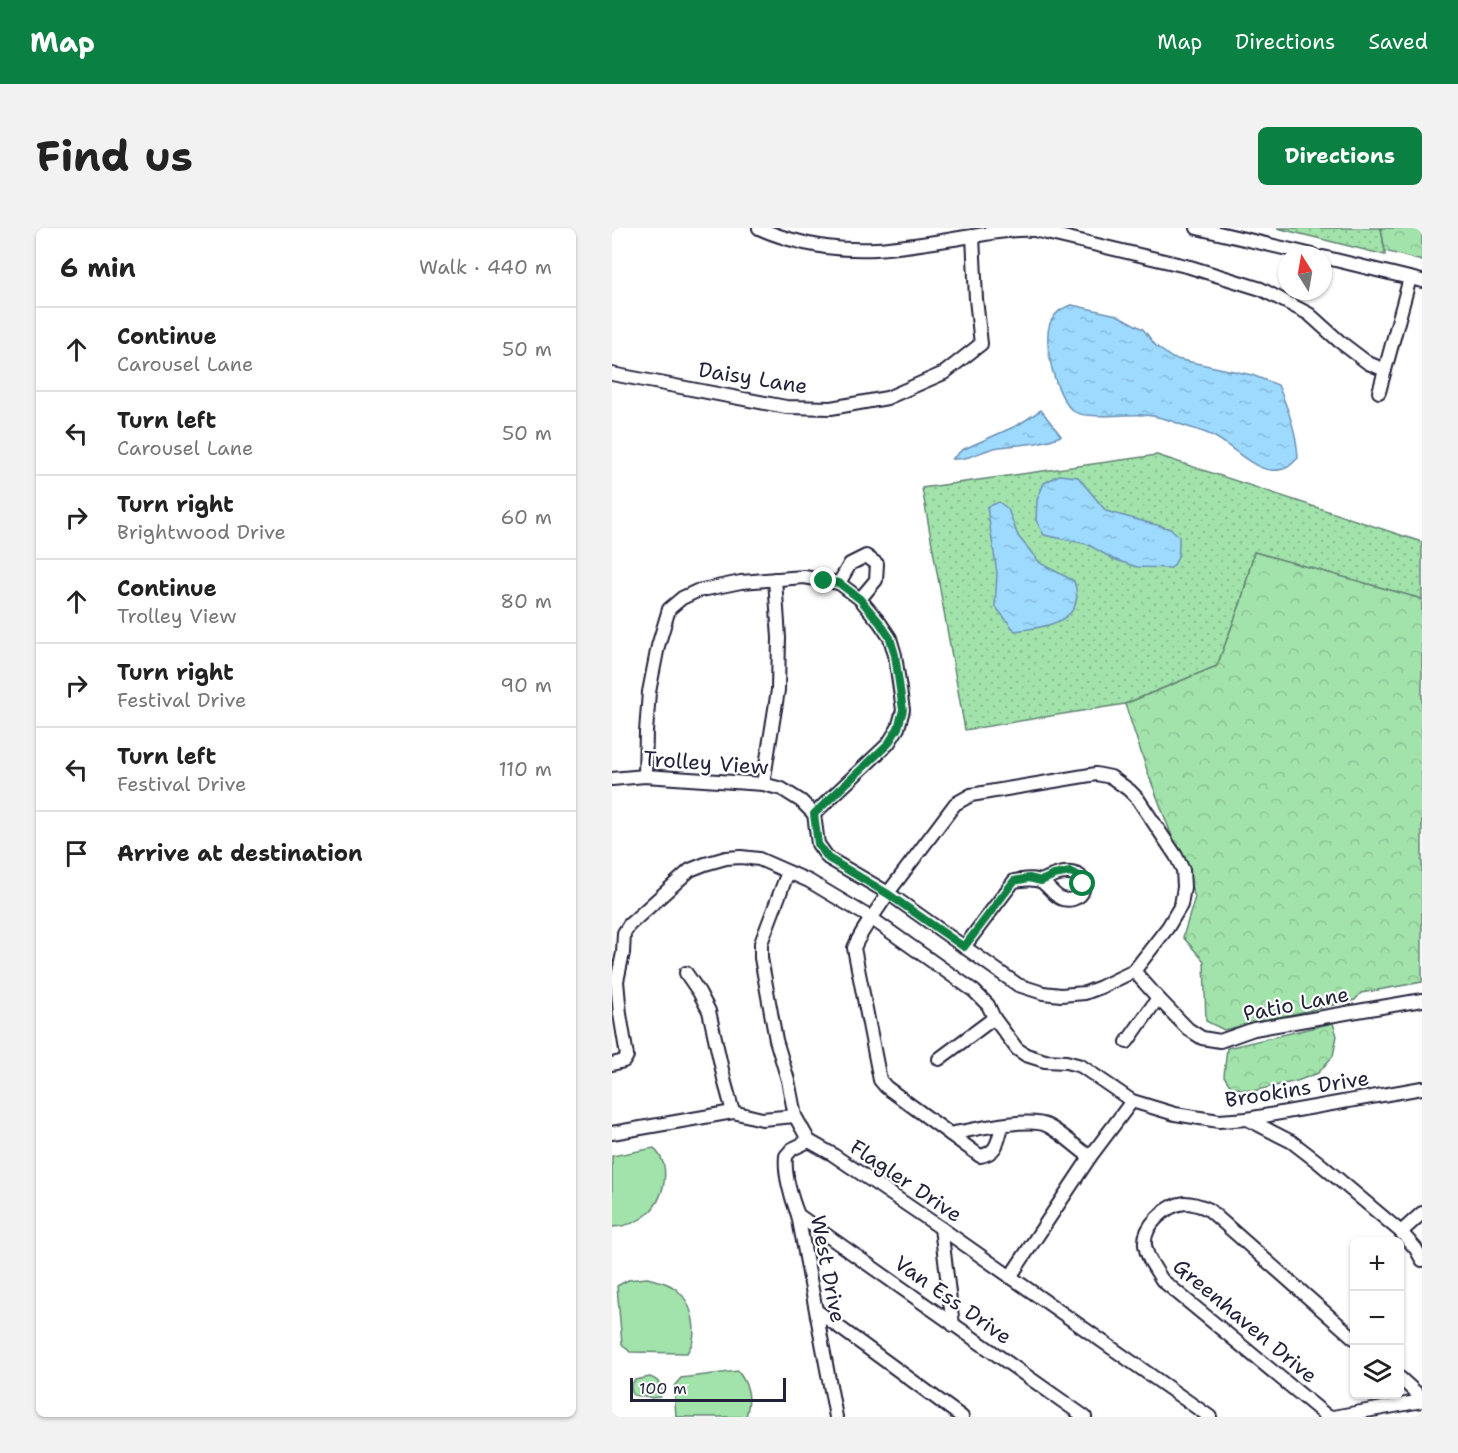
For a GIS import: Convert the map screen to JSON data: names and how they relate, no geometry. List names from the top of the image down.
{
  "streets": {
    "street": [
      "Daisy Lane",
      "Trolley View",
      "Patio Lane",
      "Brookins Drive",
      "Flagler Drive",
      "West Drive",
      "Van Ess Drive",
      "Greenhaven Drive"
    ]
  },
  "crossings": [
    ["Flagler Drive", "West Drive"],
    ["West Drive", "Van Ess Drive"]
  ],
  "scale_bar": "100 m",
  "north": "top",
  "page": {
    "header": "Map",
    "nav": ["Map", "Directions", "Saved"],
    "buttons": "Directions",
    "title": "Find us",
    "heading": ["6 min", "Walk · 440 m"],
    "list": [
      ["Continue", "Carousel Lane", "50 m"],
      ["Turn left", "Carousel Lane", "50 m"],
      ["Turn right", "Brightwood Drive", "60 m"],
      ["Continue", "Trolley View", "80 m"],
      ["Turn right", "Festival Drive", "90 m"],
      ["Turn left", "Festival Drive", "110 m"],
      "Arrive at destination"
    ],
    "map_buttons": ["+", "−"],
    "scale": "100 m"
  }
}
